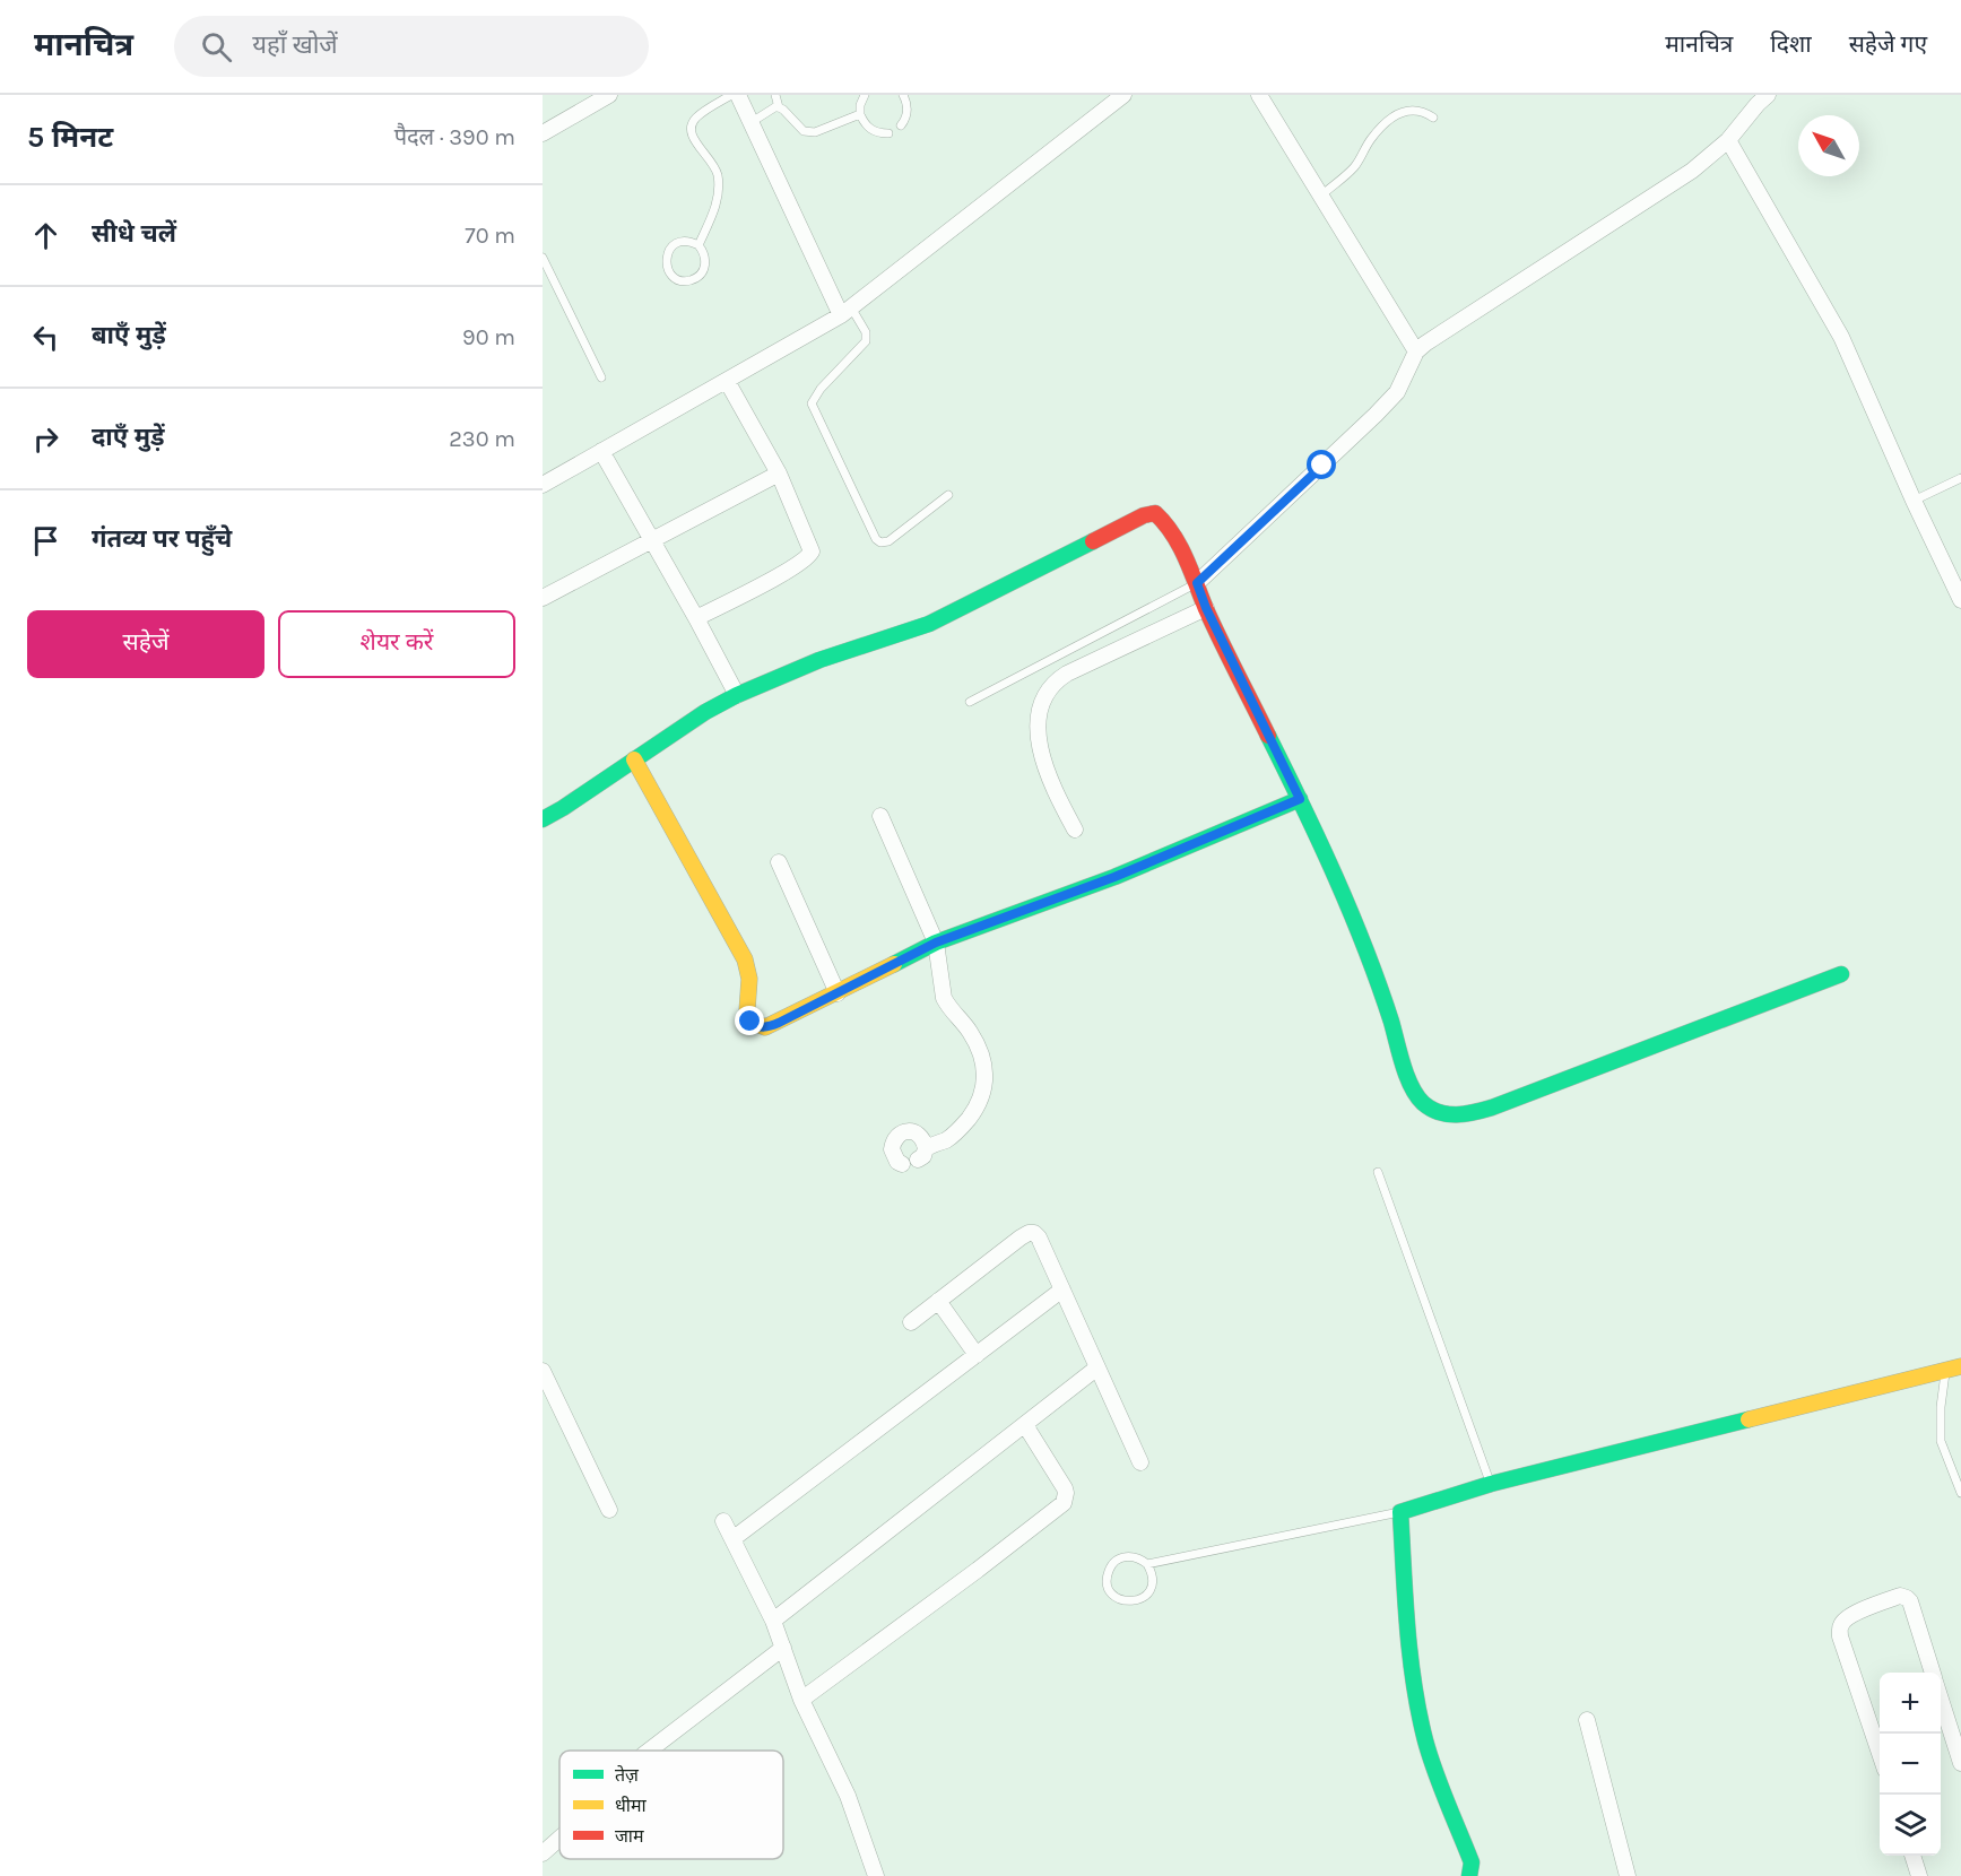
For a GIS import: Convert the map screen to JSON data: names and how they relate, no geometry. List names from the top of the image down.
{
  "legend": ["तेज़", "धीमा", "जाम"],
  "north": "top left",
  "page": {
    "header": "मानचित्र",
    "search": "यहाँ खोजें",
    "nav": ["मानचित्र", "दिशा", "सहेजे गए"],
    "heading": ["5 मिनट", "पैदल · 390 m"],
    "list": [
      ["सीधे चलें", "70 m"],
      ["बाएँ मुड़ें", "90 m"],
      ["दाएँ मुड़ें", "230 m"],
      "गंतव्य पर पहुँचे"
    ],
    "buttons": ["सहेजें", "शेयर करें"],
    "map_buttons": ["+", "−"]
  }
}
